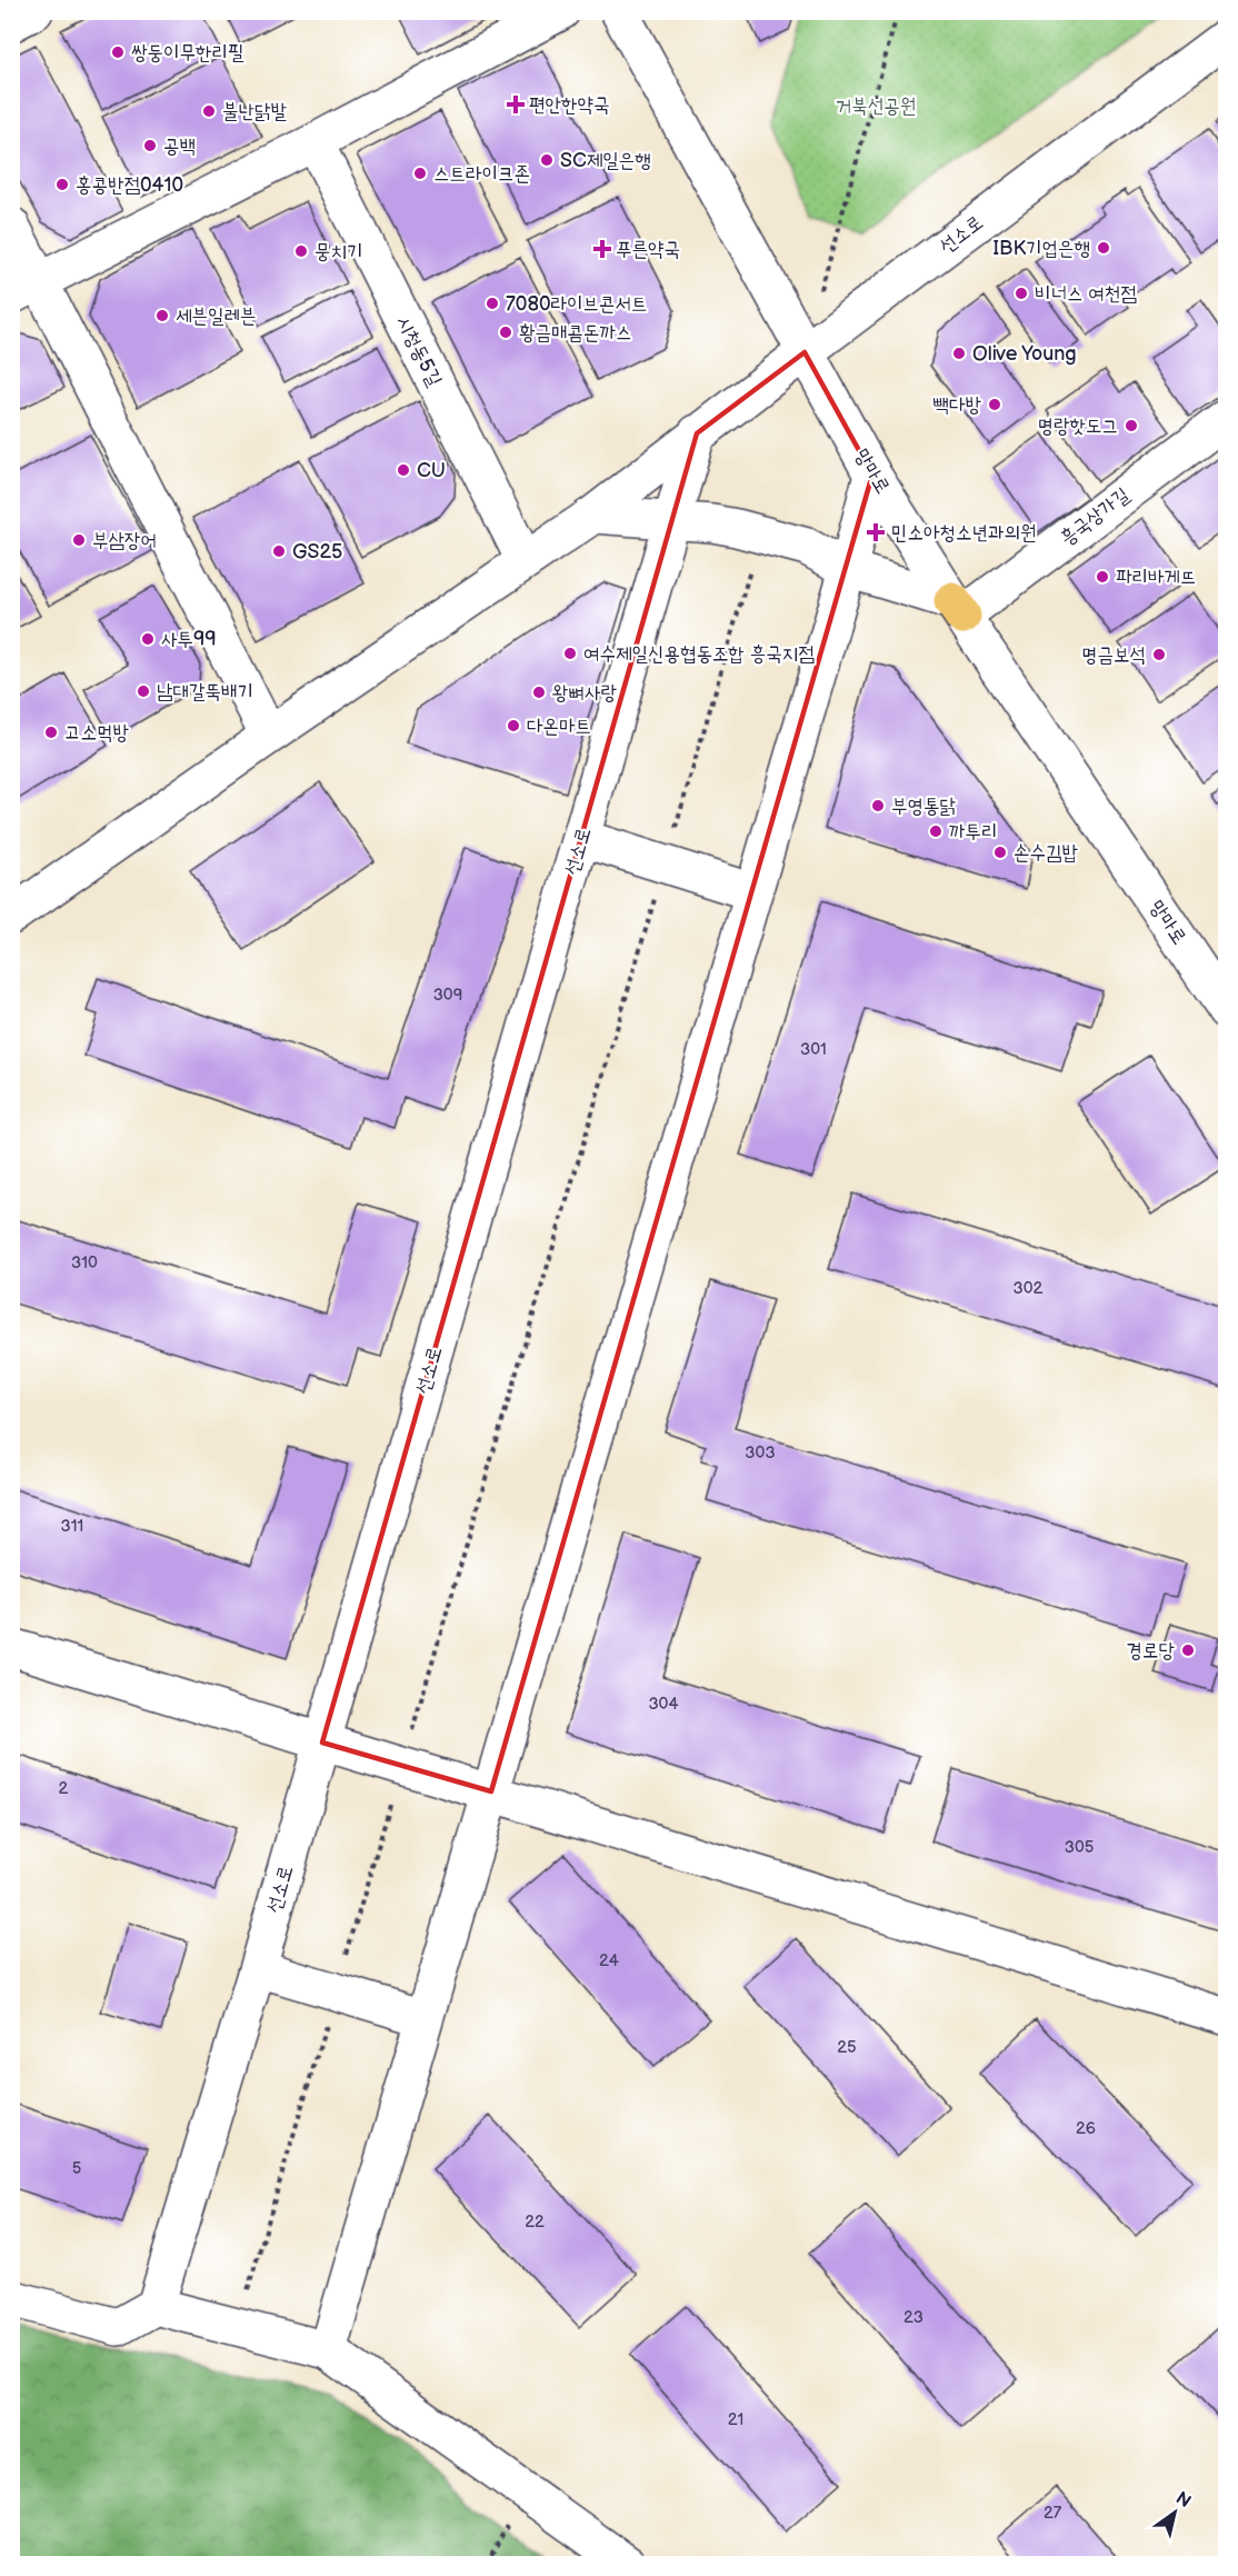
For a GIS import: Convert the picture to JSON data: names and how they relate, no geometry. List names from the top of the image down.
{
  "streets": {
    "street": [
      "선소로",
      "시청동5길",
      "망마로",
      "흥국상가길"
    ]
  },
  "crossings": [
    ["선소로", "시청동5길"],
    ["선소로", "망마로"],
    ["망마로", "흥국상가길"]
  ],
  "parks": ["거북선공원"],
  "places": {
    "other": [
      "쌍둥이무한리필",
      "불난닭발",
      "공백",
      "SC제일은행",
      "스트라이크존",
      "홍콩반점0410",
      "IBK기업은행",
      "뭉치기",
      "비너스 여천점",
      "7080라이브콘서트",
      "세븐일레븐",
      "황금매콤돈까스",
      "Olive Young",
      "빽다방",
      "명랑핫도그",
      "CU",
      "부삼장어",
      "GS25",
      "파리바게뜨",
      "사투99",
      "여수제일신용협동조합 흥국지점",
      "명금보석",
      "남대갈뚝배기",
      "왕뼈사랑",
      "다온마트",
      "고소먹방",
      "부영통닭",
      "까투리",
      "손수김밥",
      "경로당"
    ],
    "health": ["편안한약국", "푸른약국", "민소아청소년과의원"]
  },
  "house_numbers": [
    "309",
    "301",
    "310",
    "302",
    "303",
    "311",
    "304",
    "2",
    "305",
    "24",
    "25",
    "26",
    "5",
    "22",
    "23",
    "21",
    "27"
  ],
  "north": "top right"
}
